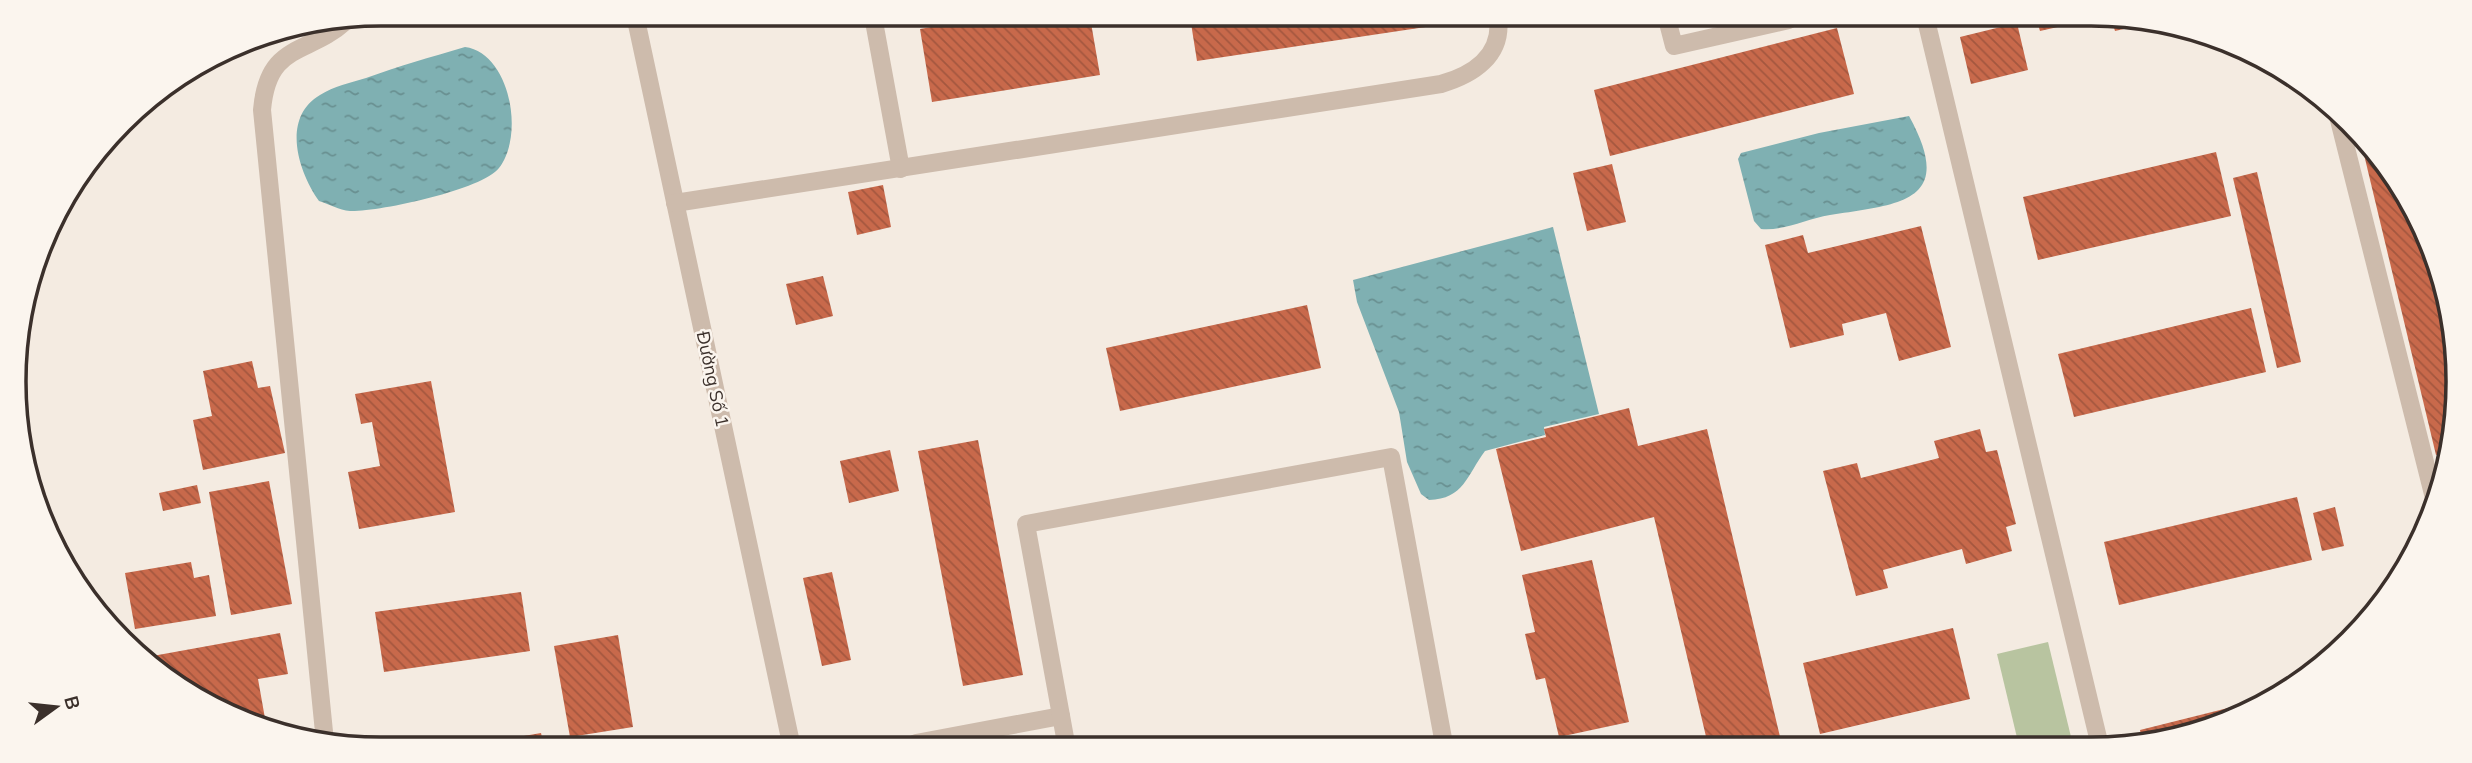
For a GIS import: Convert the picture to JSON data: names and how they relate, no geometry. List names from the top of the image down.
{
  "streets": {
    "street": ["Đường Số 1"]
  },
  "north": "right"
}
